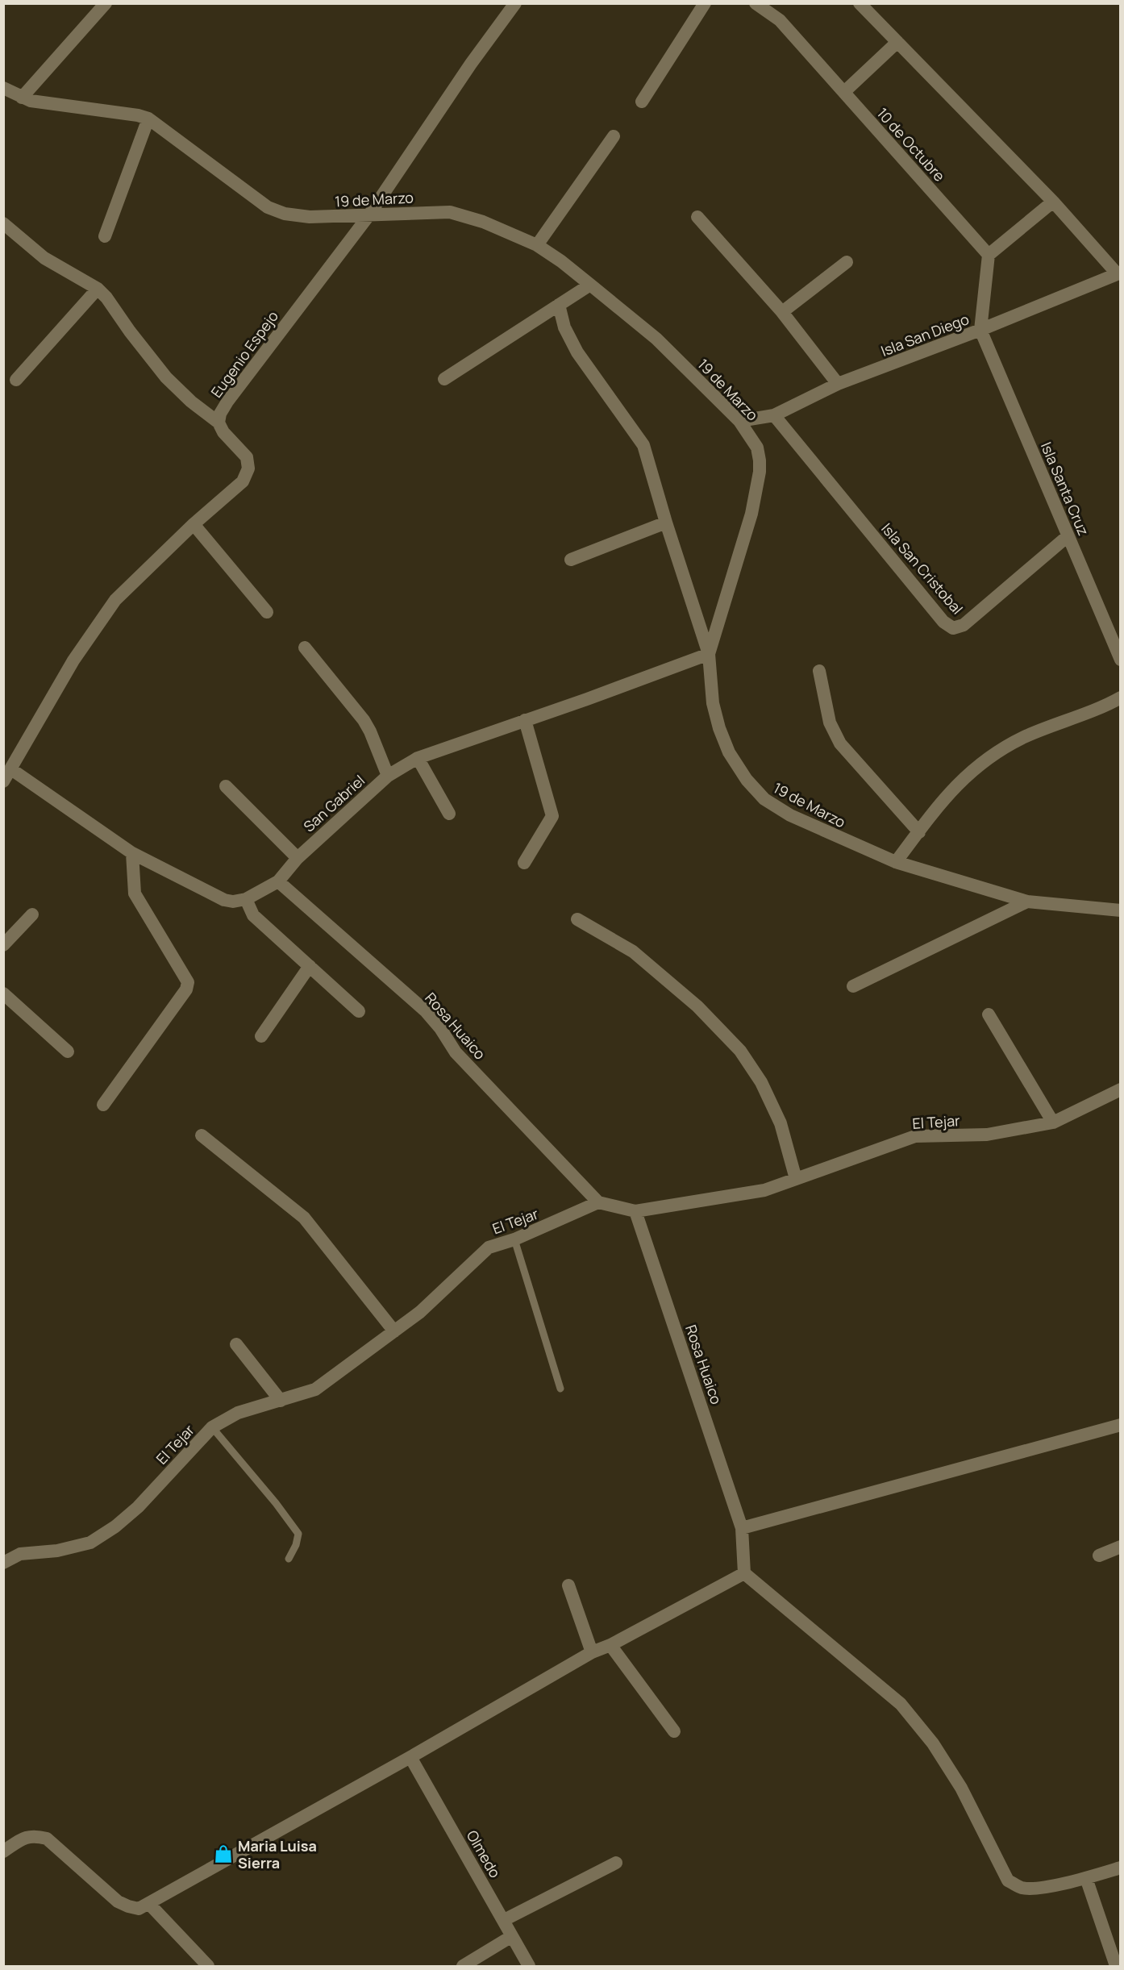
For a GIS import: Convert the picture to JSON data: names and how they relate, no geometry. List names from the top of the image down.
{
  "streets": {
    "street": [
      "10 de Octubre",
      "19 de Marzo",
      "Isla San Diego",
      "Eugenio Espejo",
      "Isla Santa Cruz",
      "Isla San Cristobal",
      "San Gabriel",
      "Rosa Huaico",
      "El Tejar",
      "Olmedo"
    ]
  },
  "crossings": [
    ["19 de Marzo", "Isla San Diego"],
    ["19 de Marzo", "Eugenio Espejo"],
    ["19 de Marzo", "San Gabriel"],
    ["Isla San Diego", "Isla Santa Cruz"],
    ["Isla San Diego", "Isla San Cristobal"],
    ["Isla Santa Cruz", "Isla San Cristobal"],
    ["San Gabriel", "Rosa Huaico"],
    ["Rosa Huaico", "El Tejar"]
  ],
  "places": {
    "shop": ["Maria Luisa Sierra"]
  }
}
